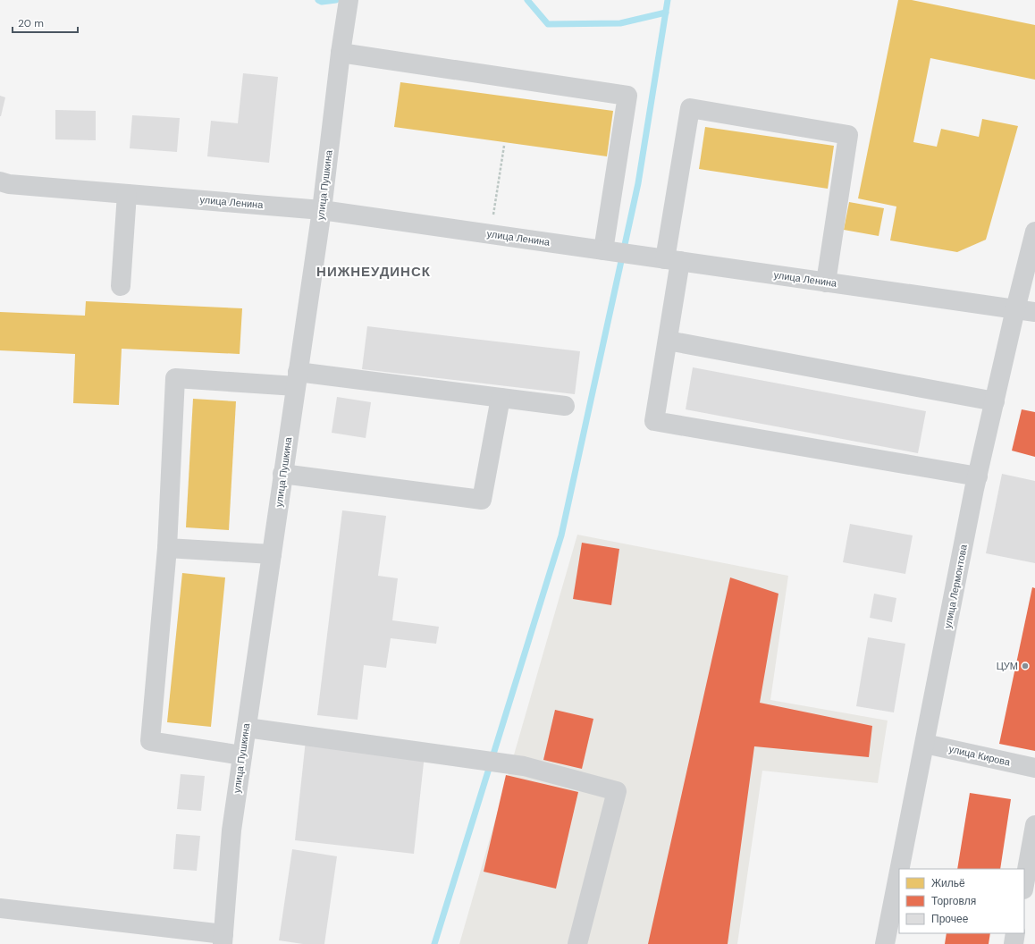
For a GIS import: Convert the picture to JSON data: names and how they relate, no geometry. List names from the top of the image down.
{
  "streets": {
    "street": [
      "улица Пушкина",
      "улица Ленина",
      "улица Лермонтова",
      "улица Кирова"
    ]
  },
  "crossings": [
    ["улица Пушкина", "улица Ленина"],
    ["улица Ленина", "улица Лермонтова"],
    ["улица Лермонтова", "улица Кирова"]
  ],
  "districts": ["НИЖНЕУДИНСК"],
  "places": ["ЦУМ"],
  "legend": ["Жильё", "Торговля", "Прочее"],
  "scale_bar": "20 m"
}
